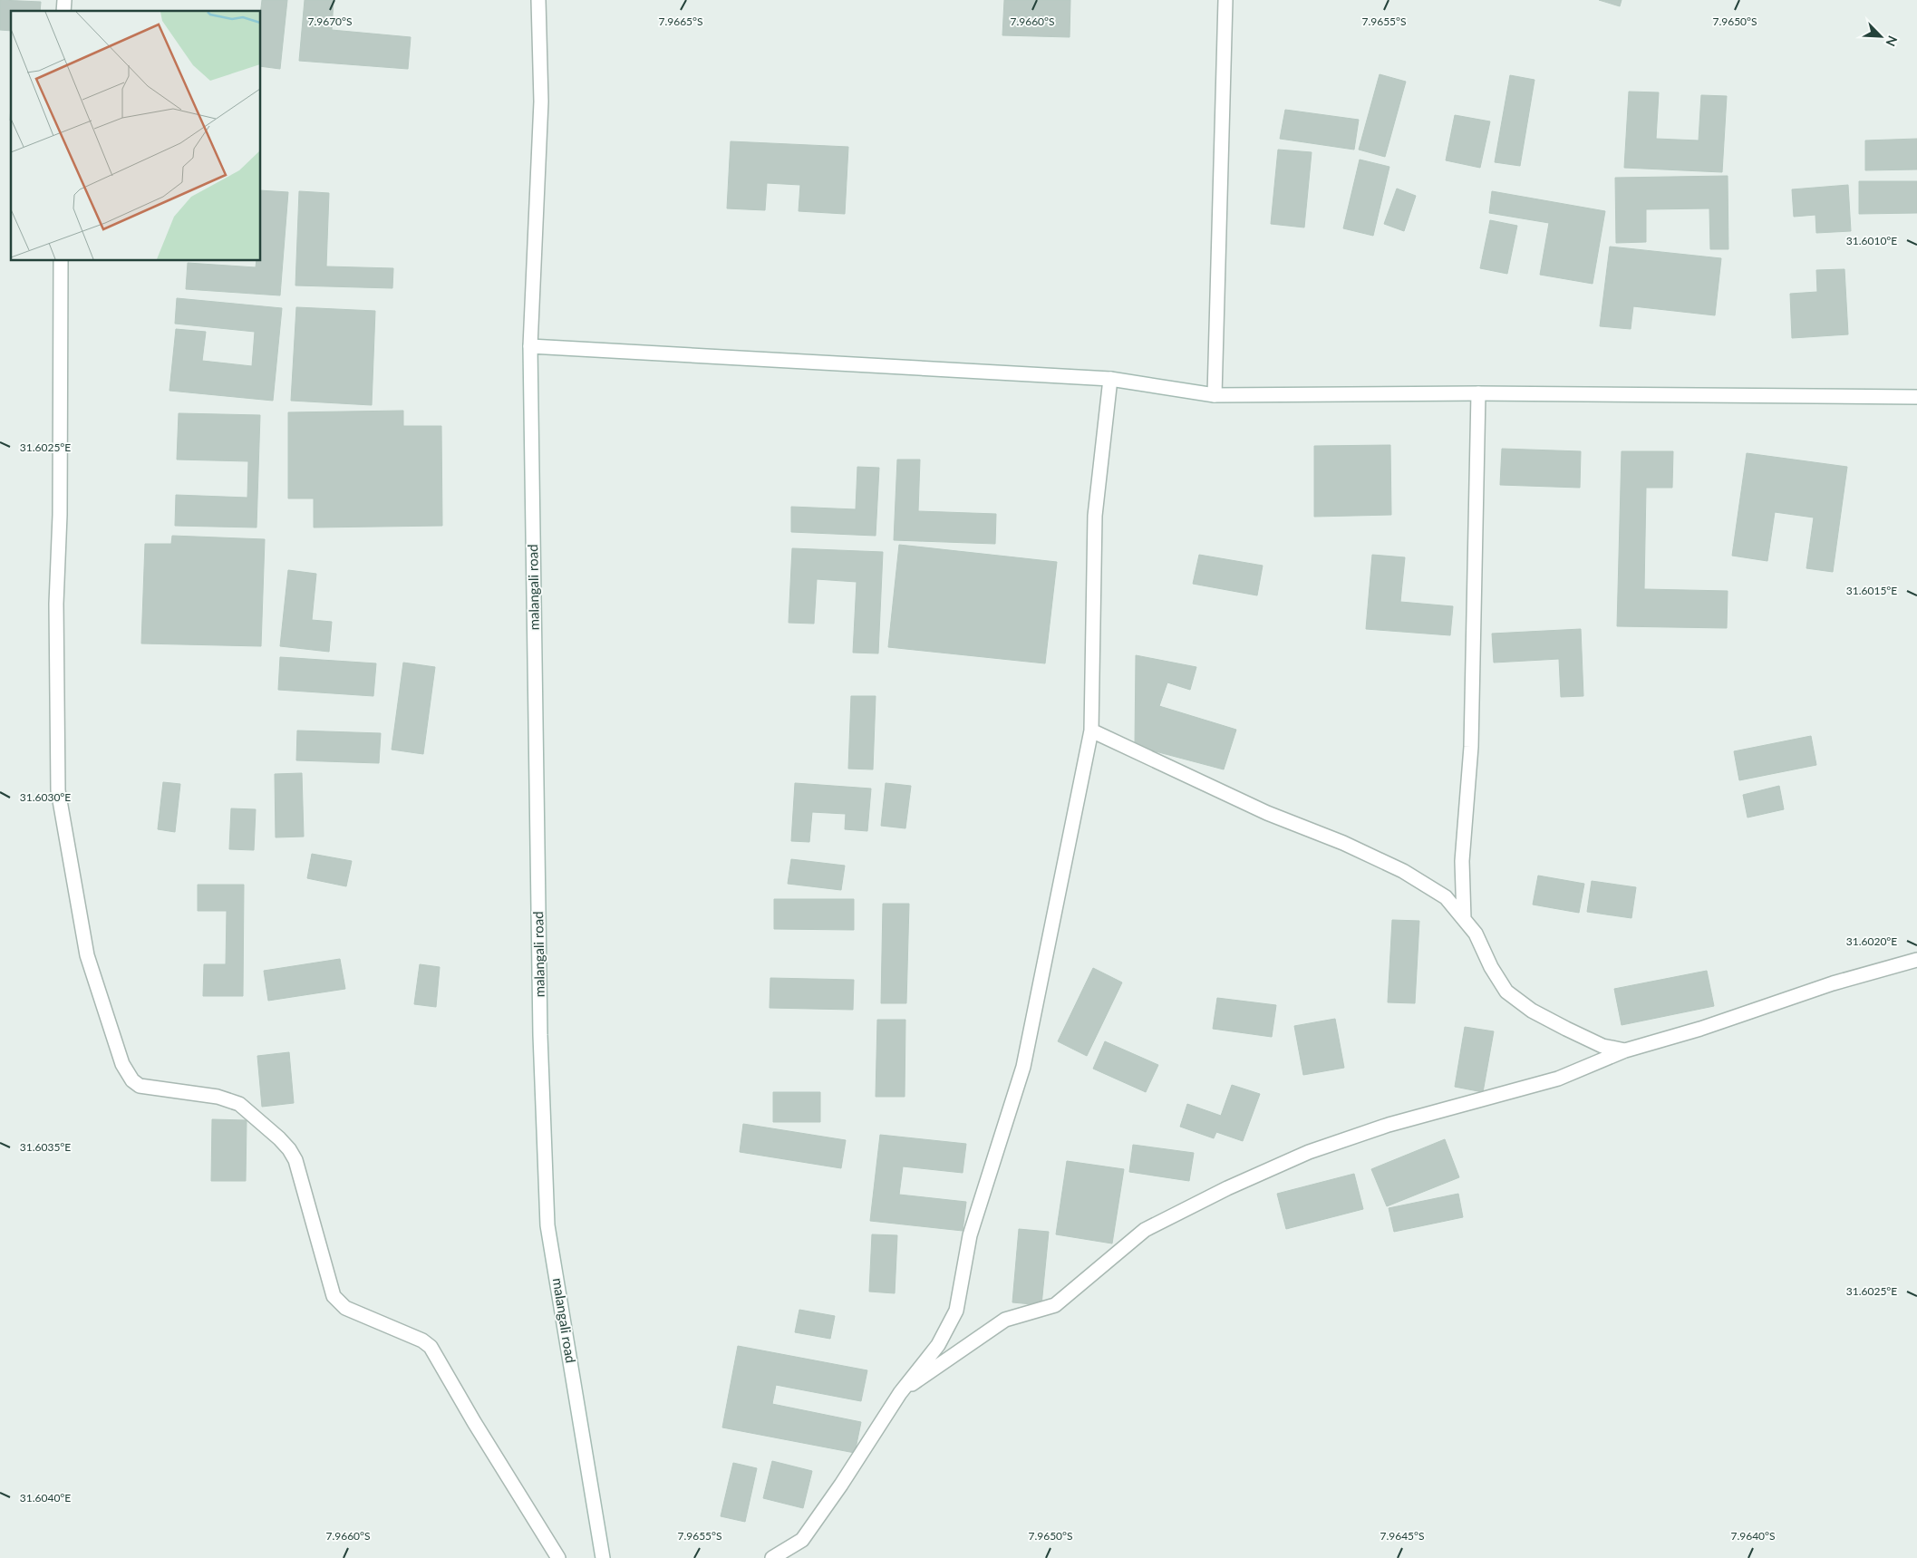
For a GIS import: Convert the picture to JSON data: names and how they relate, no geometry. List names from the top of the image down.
{
  "streets": {
    "street": ["malangali road"]
  },
  "north": "bottom right",
  "coordinates": [
    "7.9670°S",
    "7.9665°S",
    "7.9655°S",
    "7.9650°S",
    "7.9660°S",
    "31.6010°E",
    "31.6025°E",
    "31.6015°E",
    "31.6030°E",
    "31.6020°E",
    "31.6035°E",
    "31.6040°E",
    "7.9645°S",
    "7.9640°S"
  ]
}
